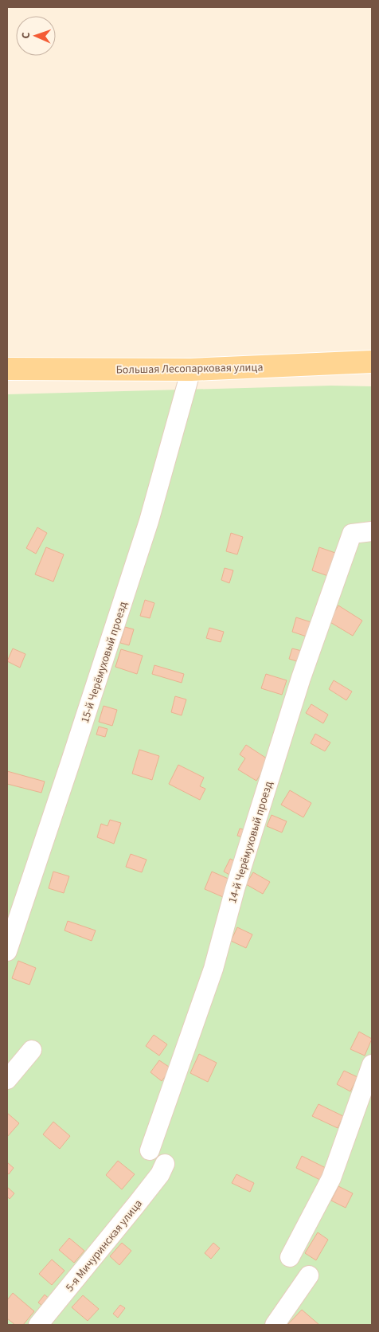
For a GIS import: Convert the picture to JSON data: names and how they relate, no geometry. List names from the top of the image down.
{
  "streets": {
    "main road": ["Большая Лесопарковая улица"],
    "lane": ["15-й Черёмуховый проезд", "14-й Черёмуховый проезд", "5-я Мичуринская улица"]
  },
  "crossings": [
    ["Большая Лесопарковая улица", "15-й Черёмуховый проезд"]
  ],
  "north": "left"
}
